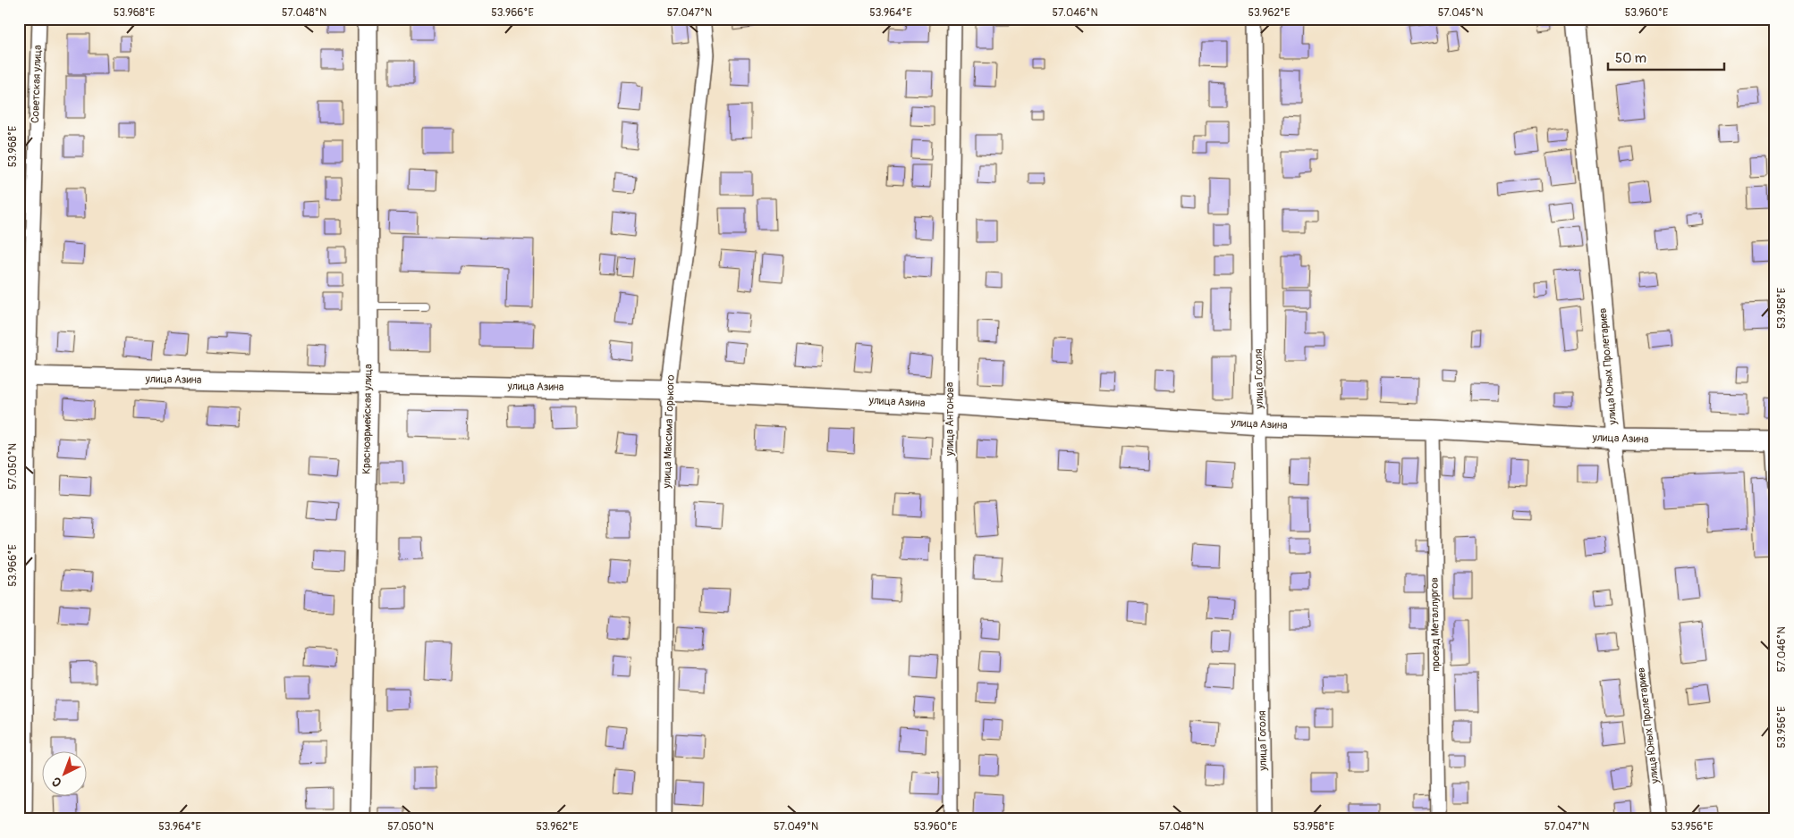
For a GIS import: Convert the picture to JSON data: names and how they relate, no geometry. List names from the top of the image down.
{
  "streets": {
    "main road": ["улица Юных Пролетариев", "улица Азина", "Красноармейская улица"],
    "street": [
      "Советская улица",
      "улица Гоголя",
      "улица Антонова",
      "улица Максима Горького",
      "проезд Металлургов"
    ]
  },
  "crossings": [
    ["Советская улица", "улица Азина"],
    ["улица Юных Пролетариев", "улица Азина"],
    ["улица Гоголя", "улица Азина"],
    ["улица Азина", "Красноармейская улица"],
    ["улица Азина", "улица Антонова"],
    ["улица Азина", "улица Максима Горького"],
    ["улица Азина", "проезд Металлургов"]
  ],
  "scale_bar": "50 m",
  "north": "bottom left",
  "coordinates": [
    "53.968°E",
    "57.048°N",
    "53.966°E",
    "57.047°N",
    "53.964°E",
    "57.046°N",
    "53.962°E",
    "57.045°N",
    "53.960°E",
    "53.958°E",
    "57.050°N",
    "53.956°E",
    "57.049°N"
  ]
}
